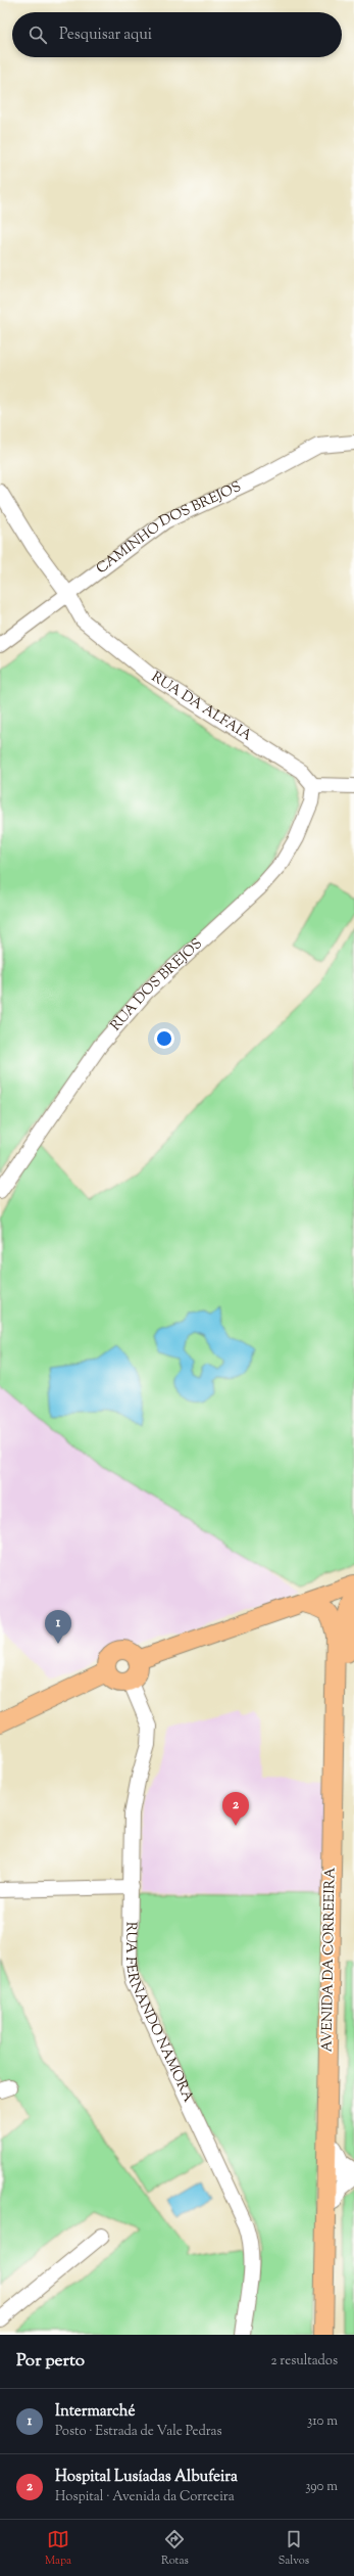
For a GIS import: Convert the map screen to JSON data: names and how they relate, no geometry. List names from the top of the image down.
{
  "streets": {
    "main road": ["AVENIDA DA CORREEIRA"],
    "street": [
      "CAMINHO DOS BREJOS",
      "RUA DA ALFAIA",
      "RUA DOS BREJOS",
      "RUA FERNANDO NAMORA"
    ]
  },
  "crossings": [
    ["CAMINHO DOS BREJOS", "RUA DA ALFAIA"],
    ["RUA DA ALFAIA", "RUA DOS BREJOS"]
  ],
  "page": {
    "search": "Pesquisar aqui",
    "pins": ["1", "2"],
    "heading": ["Por perto", "2 resultados"],
    "list": [
      {
        "mark": "1",
        "name": "Intermarché",
        "note": "Posto · Estrada de Vale Pedras",
        "value": "310 m"
      },
      {
        "mark": "2",
        "name": "Hospital Lusíadas Albufeira",
        "note": "Hospital · Avenida da Correeira",
        "value": "390 m"
      }
    ],
    "nav": ["Mapa", "Rotas", "Salvos"]
  }
}
